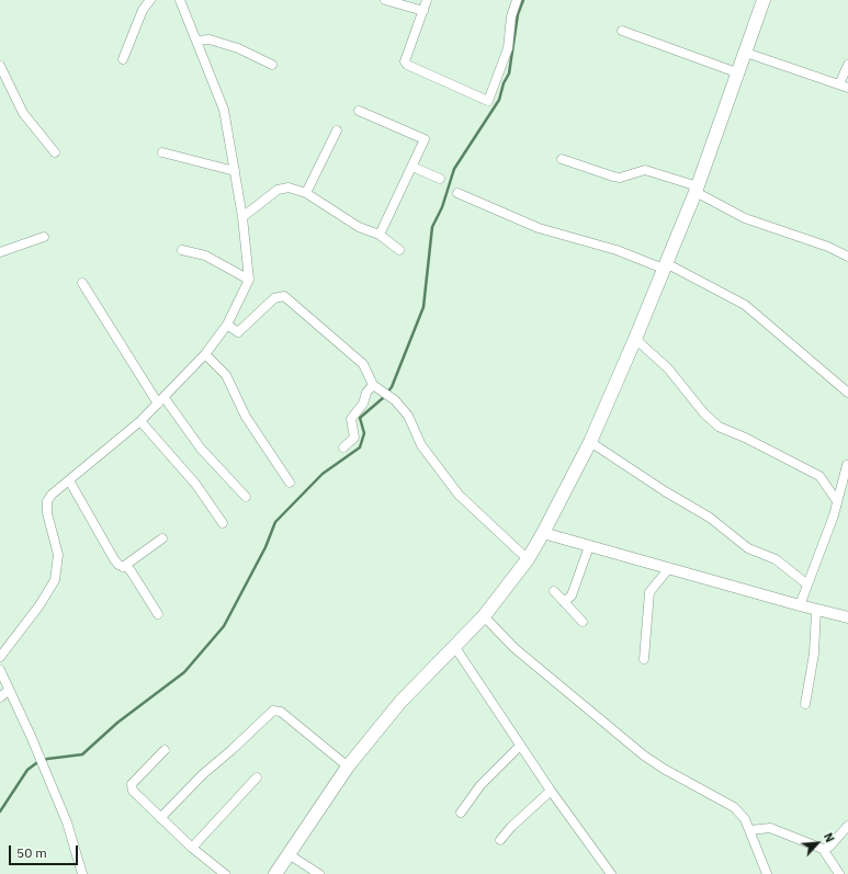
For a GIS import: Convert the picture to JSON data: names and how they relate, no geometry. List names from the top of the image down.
{
  "scale_bar": "50 m",
  "north": "top right"
}
